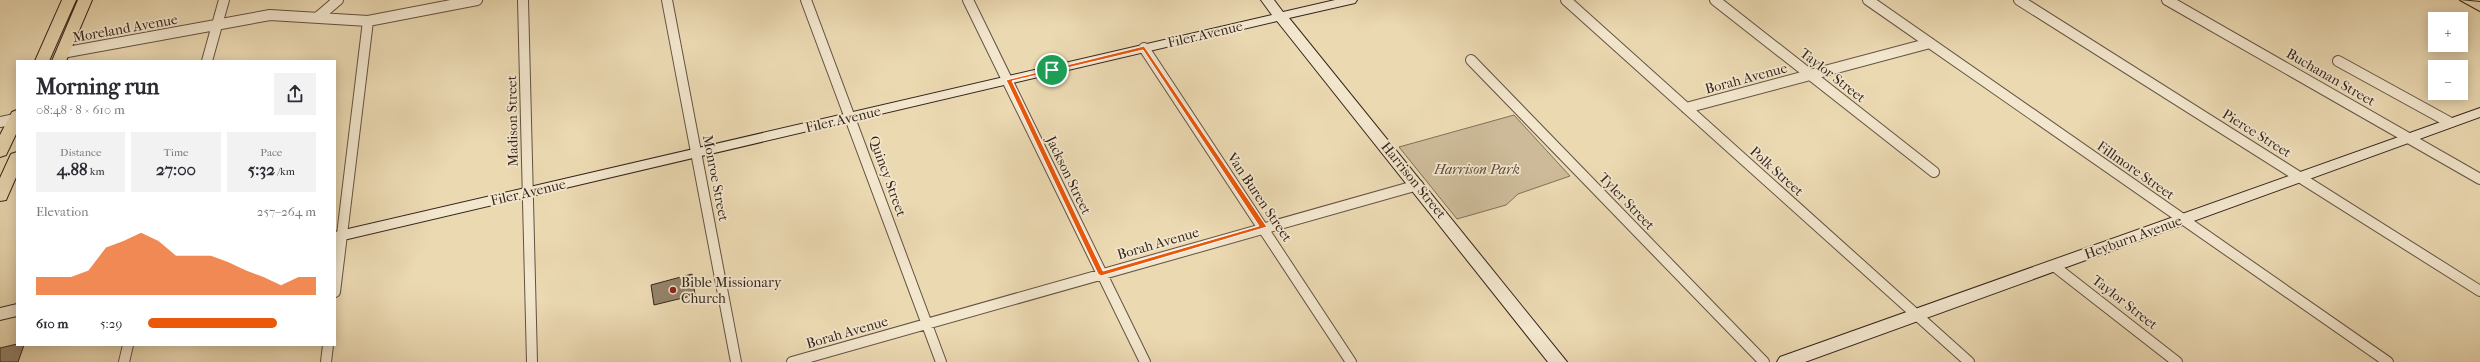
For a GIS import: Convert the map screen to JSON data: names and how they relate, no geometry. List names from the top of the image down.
{
  "streets": {
    "street": [
      "Moreland Avenue",
      "Filer Avenue",
      "Taylor Street",
      "Buchanan Street",
      "Borah Avenue",
      "Madison Street",
      "Pierce Street",
      "Fillmore Street",
      "Polk Street",
      "Jackson Street",
      "Quincy Street",
      "Monroe Street",
      "Harrison Street",
      "Van Buren Street",
      "Tyler Street",
      "Heyburn Avenue"
    ]
  },
  "crossings": [
    ["Filer Avenue", "Madison Street"],
    ["Filer Avenue", "Jackson Street"],
    ["Filer Avenue", "Quincy Street"],
    ["Filer Avenue", "Monroe Street"],
    ["Filer Avenue", "Harrison Street"],
    ["Filer Avenue", "Van Buren Street"],
    ["Taylor Street", "Borah Avenue"],
    ["Taylor Street", "Heyburn Avenue"],
    ["Buchanan Street", "Heyburn Avenue"],
    ["Borah Avenue", "Fillmore Street"],
    ["Borah Avenue", "Polk Street"],
    ["Borah Avenue", "Jackson Street"],
    ["Borah Avenue", "Quincy Street"],
    ["Borah Avenue", "Harrison Street"],
    ["Borah Avenue", "Van Buren Street"],
    ["Pierce Street", "Heyburn Avenue"],
    ["Fillmore Street", "Heyburn Avenue"],
    ["Polk Street", "Heyburn Avenue"]
  ],
  "parks": ["Harrison Park"],
  "places": ["Bible Missionary Church"],
  "page": {
    "map_buttons": ["+", "−"],
    "heading": ["Morning run", "08:48 · 8 × 610 m"],
    "stats": [
      ["Distance", "4.88 km"],
      ["Time", "27:00"],
      ["Pace", "5:32 /km"]
    ],
    "chart": ["Elevation", "257–264 m"],
    "list": [
      {
        "name": "610 m",
        "note": "5:29"
      }
    ]
  }
}
